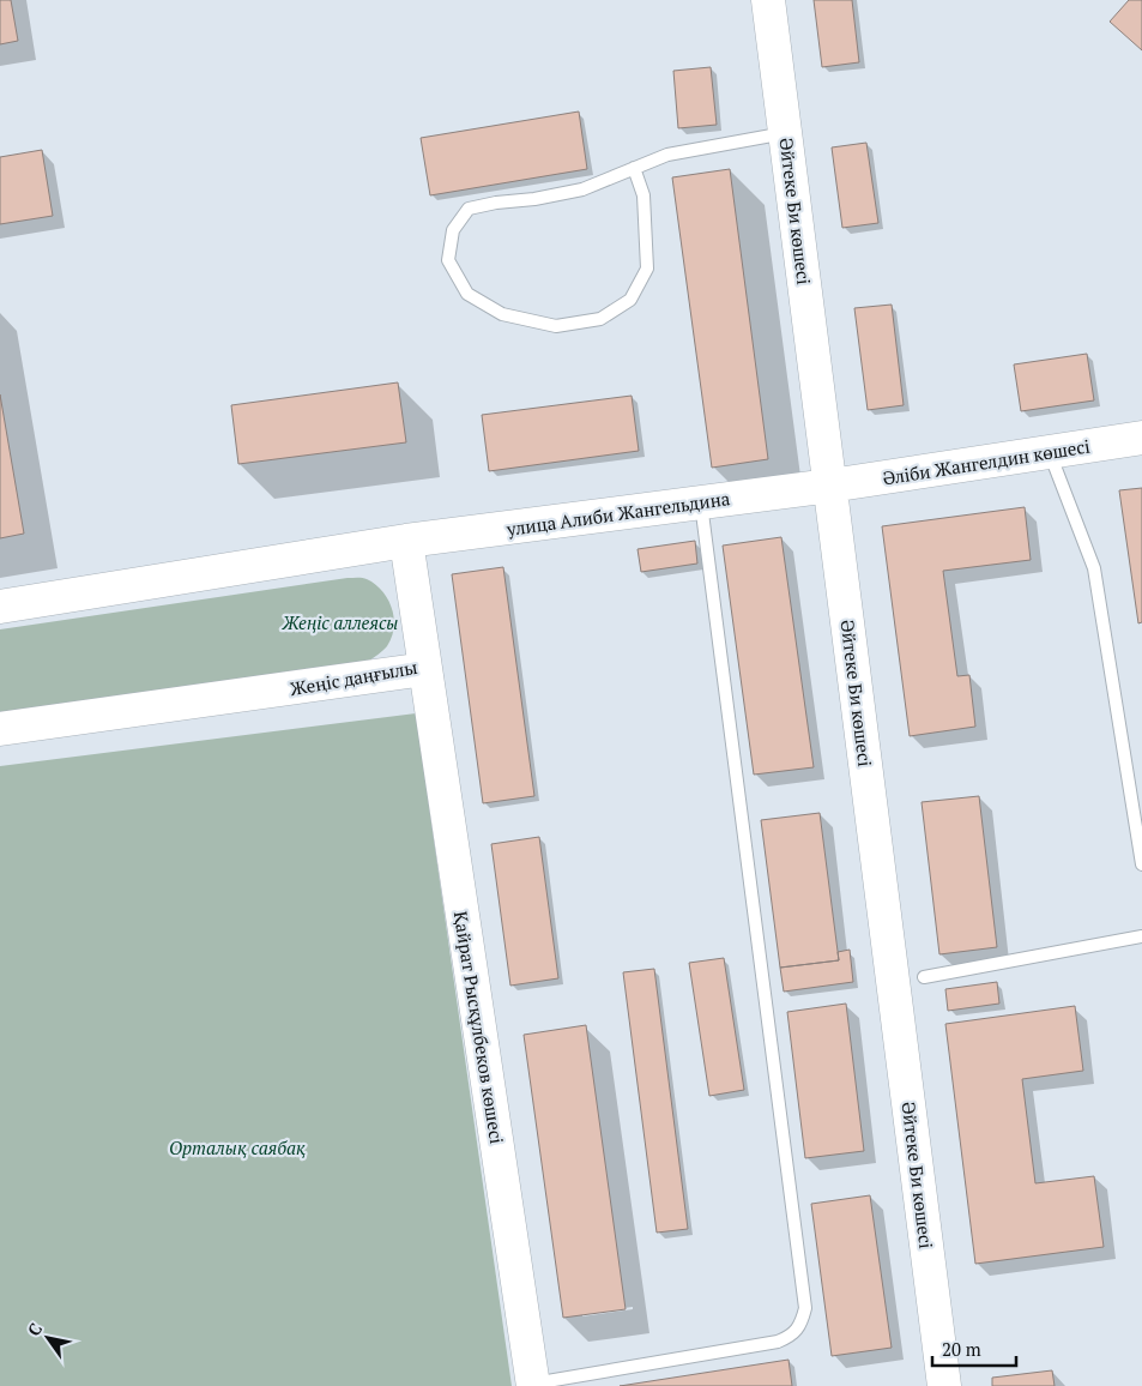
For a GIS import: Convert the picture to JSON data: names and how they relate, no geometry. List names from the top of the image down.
{
  "streets": {
    "main road": [
      "Әйтеке Би көшесі",
      "Әліби Жангелдин көшесі",
      "улица Алиби Жангельдина",
      "Жеңіс даңғылы",
      "Қайрат Рысқұлбеков көшесі"
    ]
  },
  "crossings": [
    ["Әйтеке Би көшесі", "Әліби Жангелдин көшесі"],
    ["Әйтеке Би көшесі", "улица Алиби Жангельдина"],
    ["Әліби Жангелдин көшесі", "улица Алиби Жангельдина"],
    ["улица Алиби Жангельдина", "Жеңіс даңғылы"],
    ["Жеңіс даңғылы", "Қайрат Рысқұлбеков көшесі"]
  ],
  "parks": ["Жеңіс аллеясы", "Орталық саябақ"],
  "scale_bar": "20 m",
  "north": "top left"
}
